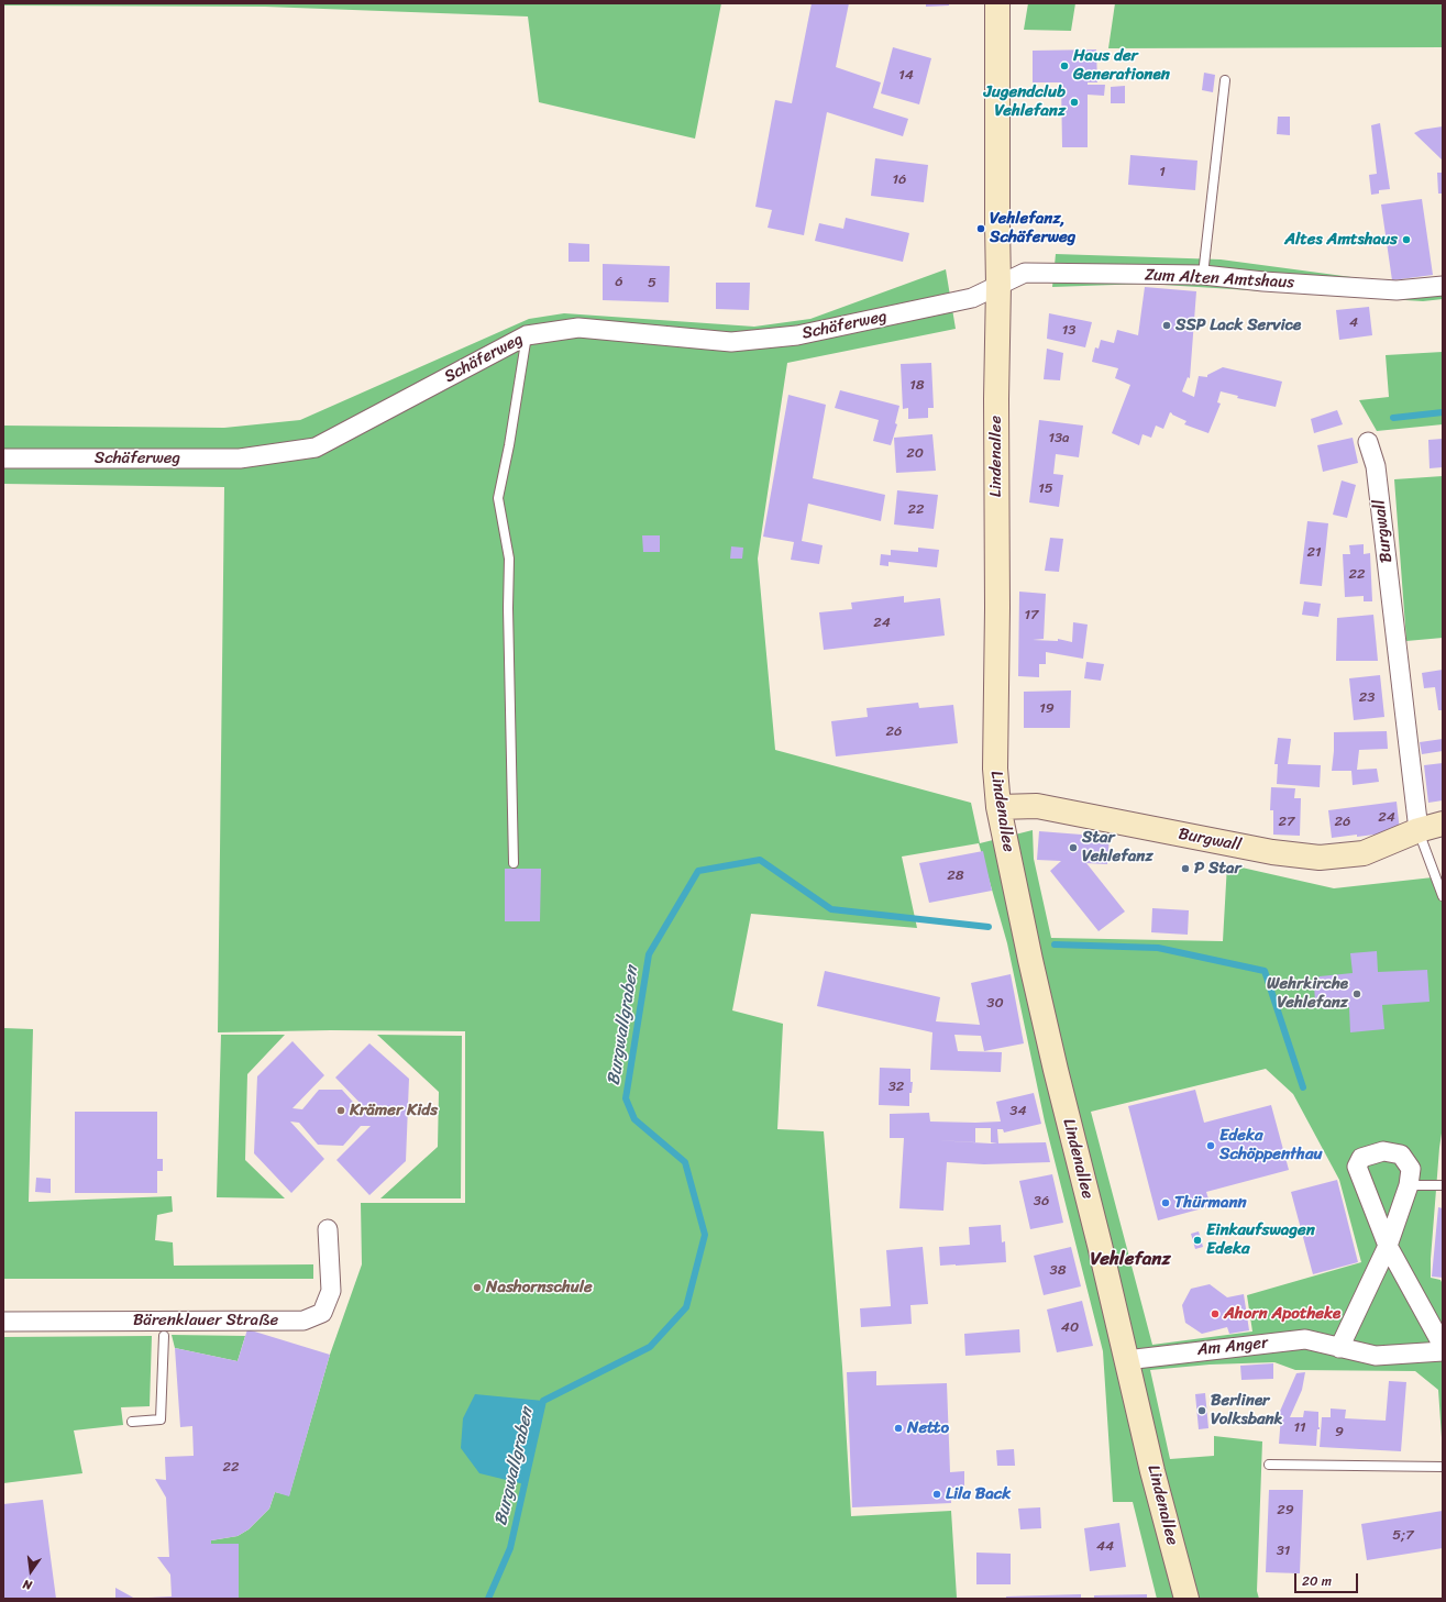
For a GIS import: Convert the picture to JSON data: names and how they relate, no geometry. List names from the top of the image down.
{
  "streets": {
    "main road": ["Lindenallee", "Burgwall"],
    "street": [
      "Zum Alten Amtshaus",
      "Schäferweg",
      "Bärenklauer Straße",
      "Am Anger"
    ]
  },
  "crossings": [
    ["Zum Alten Amtshaus", "Schäferweg"],
    ["Zum Alten Amtshaus", "Lindenallee"],
    ["Schäferweg", "Lindenallee"],
    ["Lindenallee", "Burgwall"],
    ["Lindenallee", "Am Anger"]
  ],
  "districts": ["Vehlefanz"],
  "water": ["Burgwallgraben"],
  "places": [
    "Haus der Generationen",
    "Jugendclub Vehlefanz",
    "Vehlefanz, Schäferweg",
    "Altes Amtshaus",
    "SSP Lack Service",
    "Star Vehlefanz",
    "P Star",
    "Wehrkirche Vehlefanz",
    "Krämer Kids",
    "Edeka Schöppenthau",
    "Thürmann",
    "Einkaufswagen Edeka",
    "Nashornschule",
    "Ahorn Apotheke",
    "Berliner Volksbank",
    "Netto",
    "Lila Back"
  ],
  "house_numbers": [
    "14",
    "1",
    "16",
    "6",
    "5",
    "4",
    "13",
    "18",
    "13a",
    "20",
    "15",
    "22",
    "21",
    "22",
    "17",
    "24",
    "23",
    "19",
    "26",
    "24",
    "27",
    "26",
    "28",
    "30",
    "32",
    "34",
    "36",
    "38",
    "40",
    "11",
    "9",
    "22",
    "29",
    "5;7",
    "44",
    "31"
  ],
  "scale_bar": "20 m",
  "north": "bottom"
}
